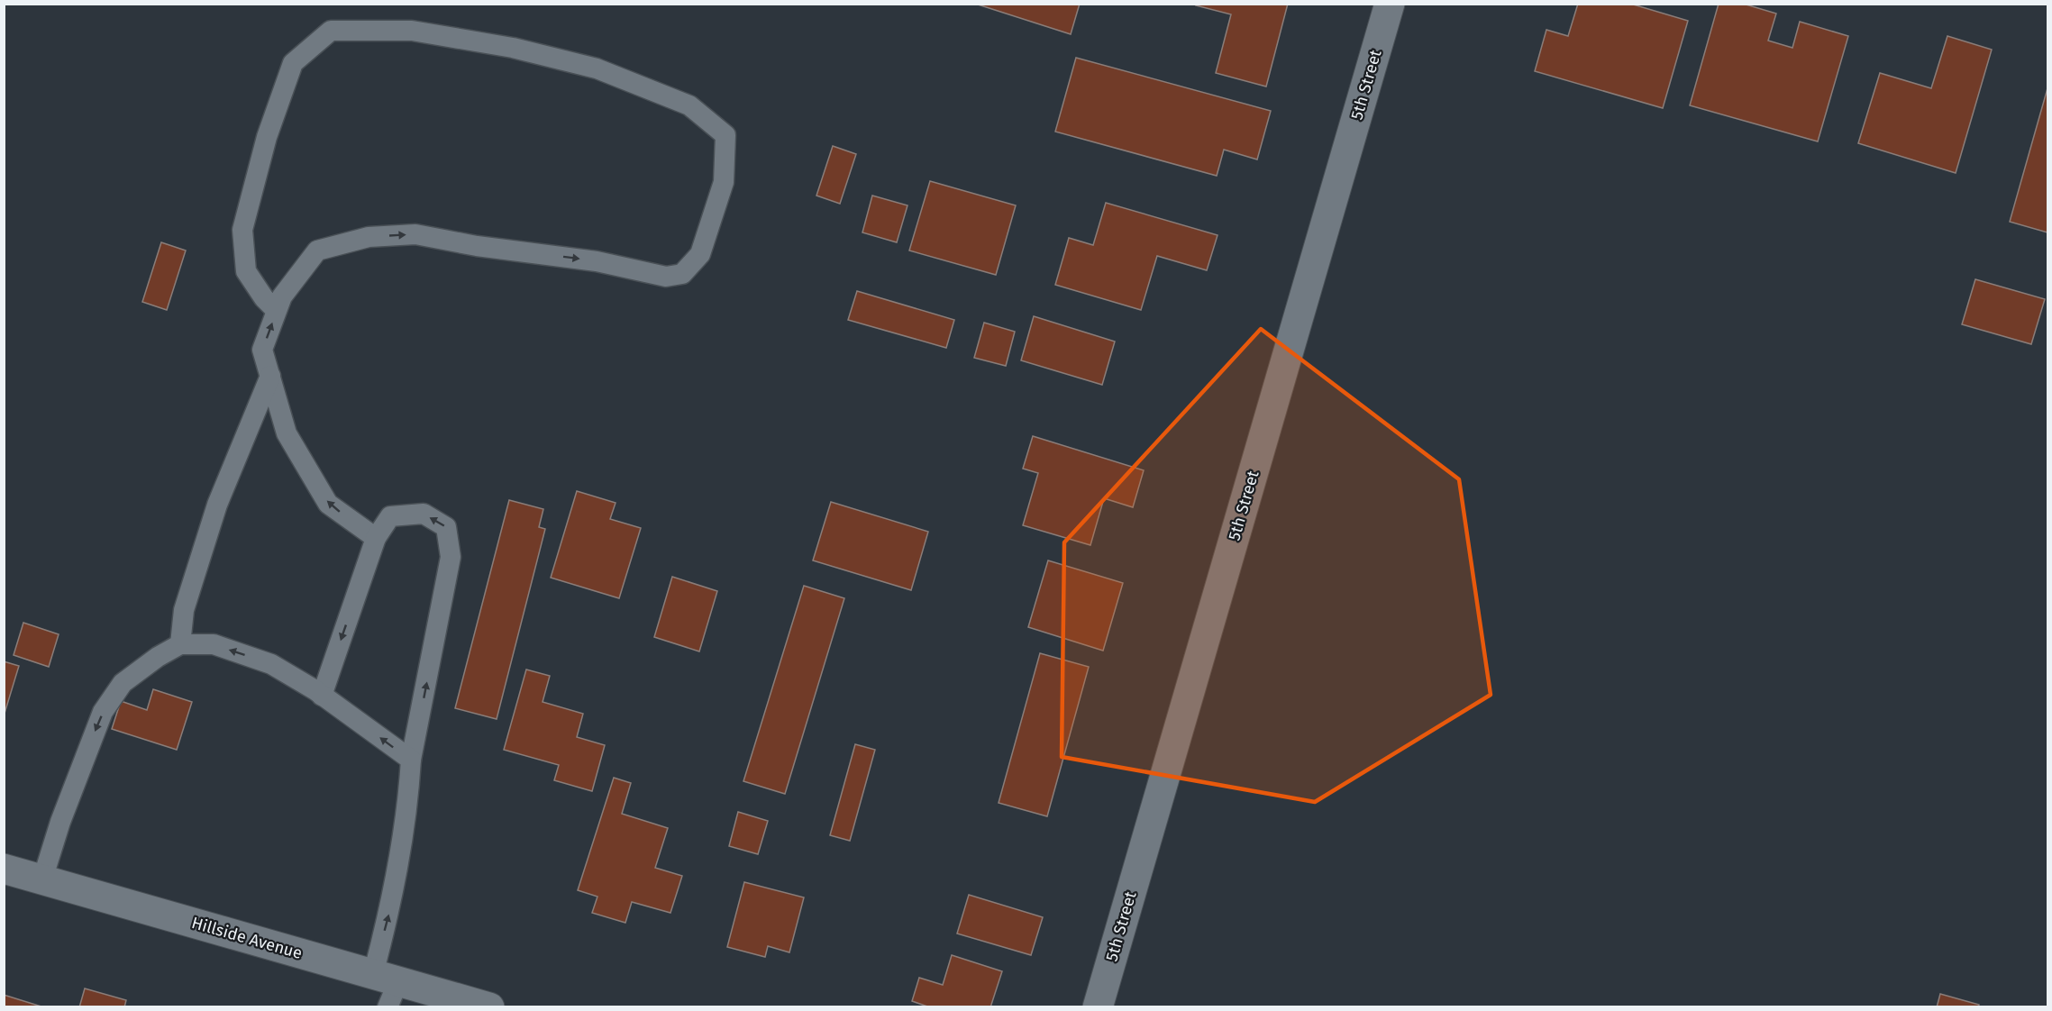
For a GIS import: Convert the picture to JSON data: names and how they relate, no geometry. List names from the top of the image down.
{
  "streets": {
    "street": ["5th Street", "Hillside Avenue"]
  }
}
